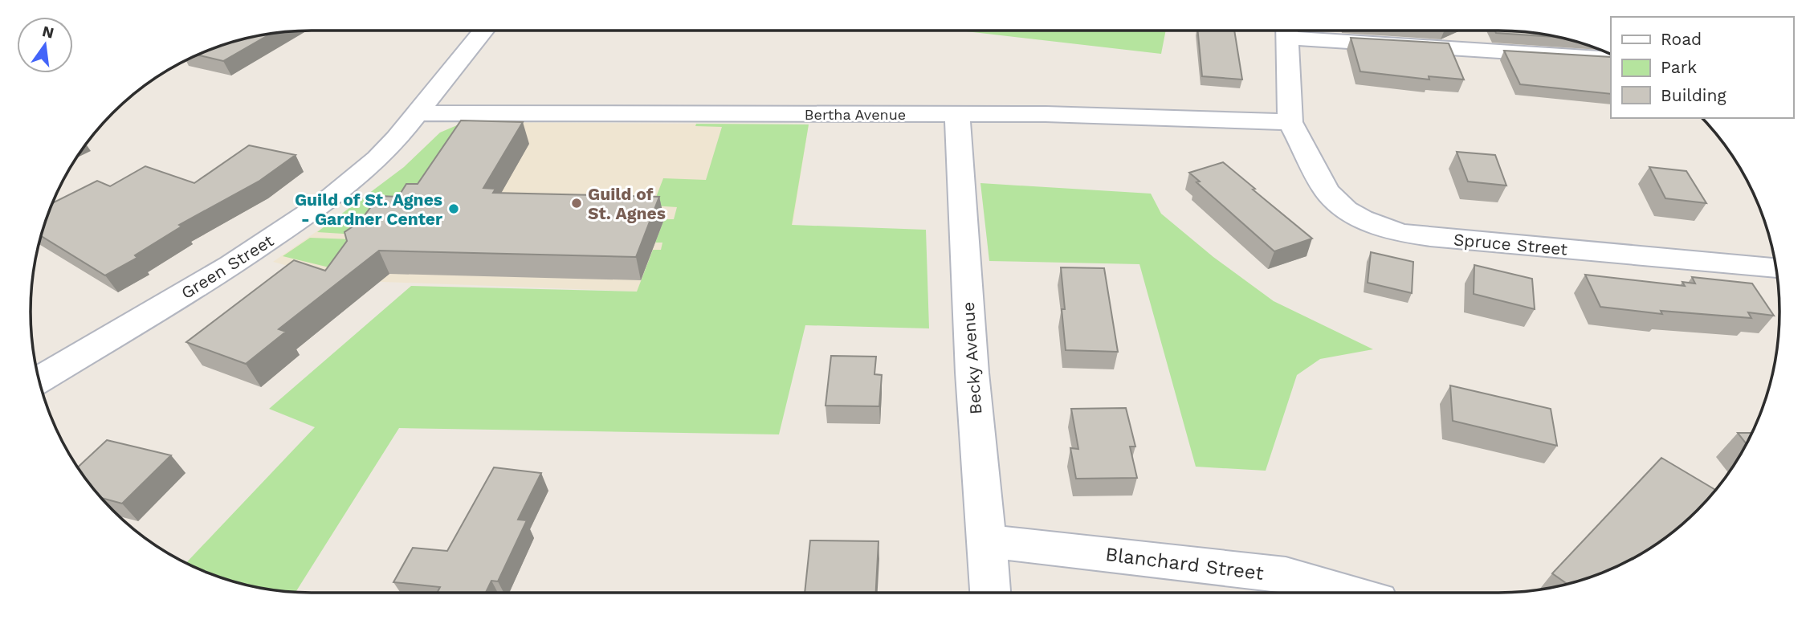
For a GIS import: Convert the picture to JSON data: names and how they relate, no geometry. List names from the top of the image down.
{
  "streets": {
    "street": [
      "Bertha Avenue",
      "Spruce Street",
      "Green Street",
      "Becky Avenue",
      "Blanchard Street"
    ]
  },
  "crossings": [
    ["Bertha Avenue", "Spruce Street"],
    ["Bertha Avenue", "Green Street"],
    ["Bertha Avenue", "Becky Avenue"],
    ["Becky Avenue", "Blanchard Street"]
  ],
  "places": ["Guild of St. Agnes", "Guild of St. Agnes - Gardner Center"],
  "legend": ["Road", "Park", "Building"],
  "north": "top"
}
